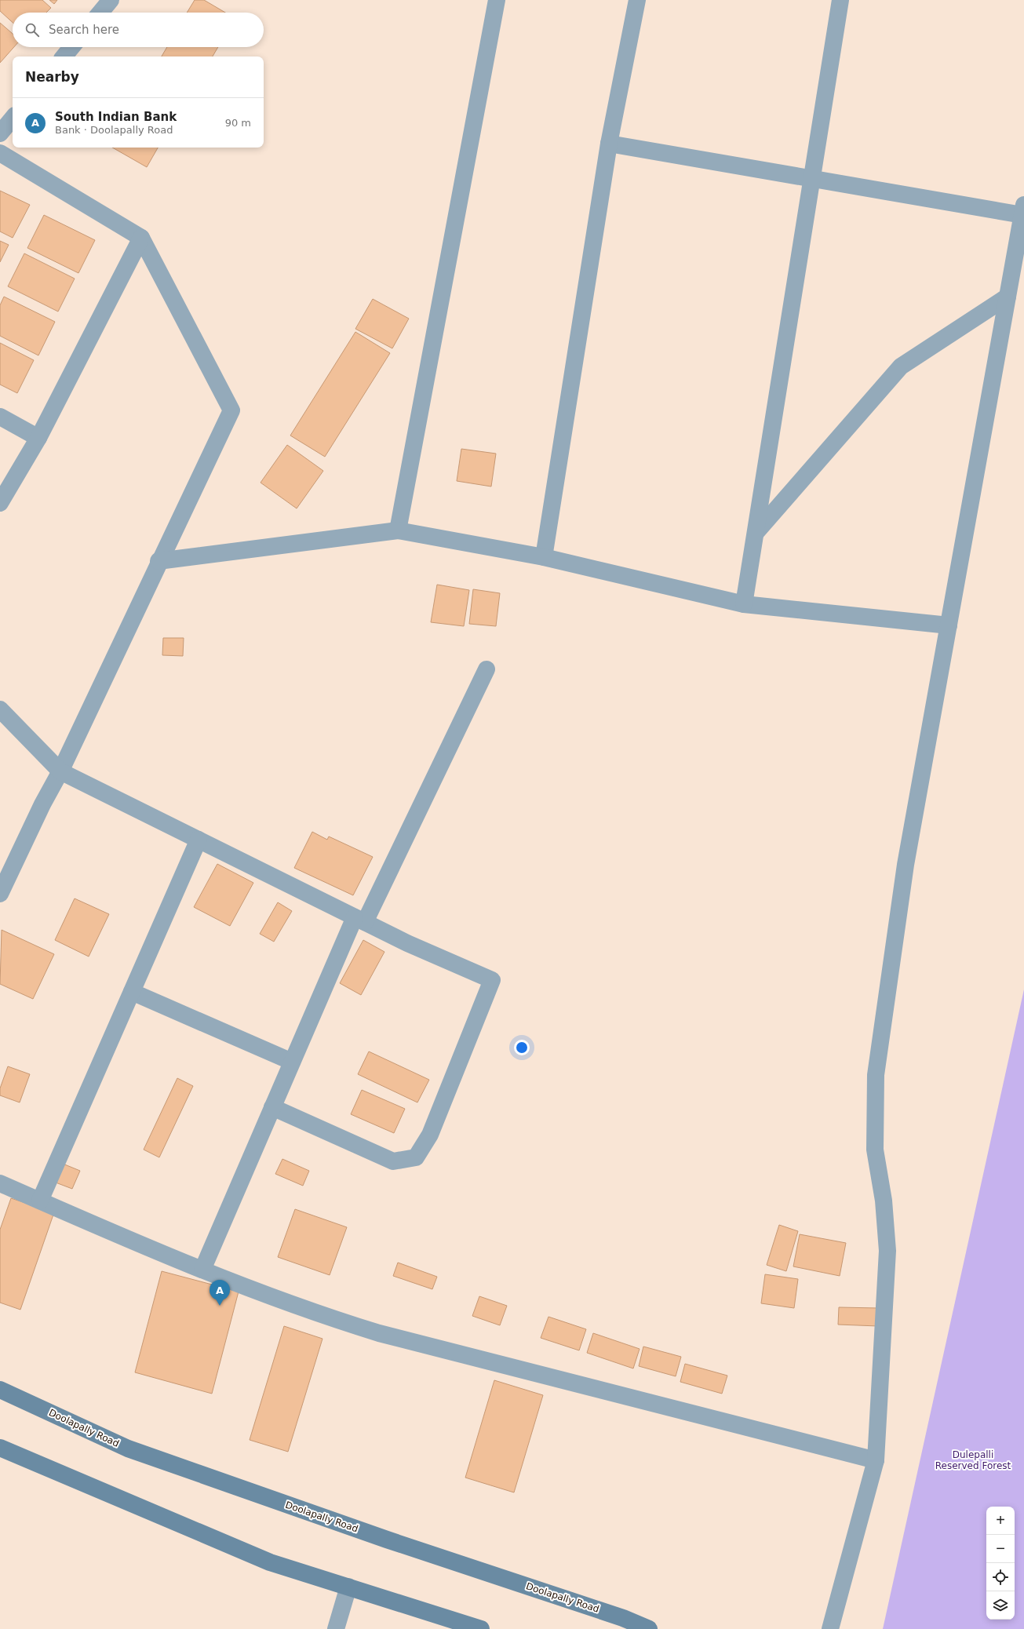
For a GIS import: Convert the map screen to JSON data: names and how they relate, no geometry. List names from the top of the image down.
{
  "streets": {
    "main road": ["Doolapally Road"]
  },
  "parks": ["Dulepalli Reserved Forest"],
  "page": {
    "search": "Search here",
    "heading": "Nearby",
    "list": [
      {
        "mark": "A",
        "name": "South Indian Bank",
        "note": "Bank · Doolapally Road",
        "value": "90 m"
      }
    ],
    "pins": "A",
    "map_buttons": ["+", "−"]
  }
}
